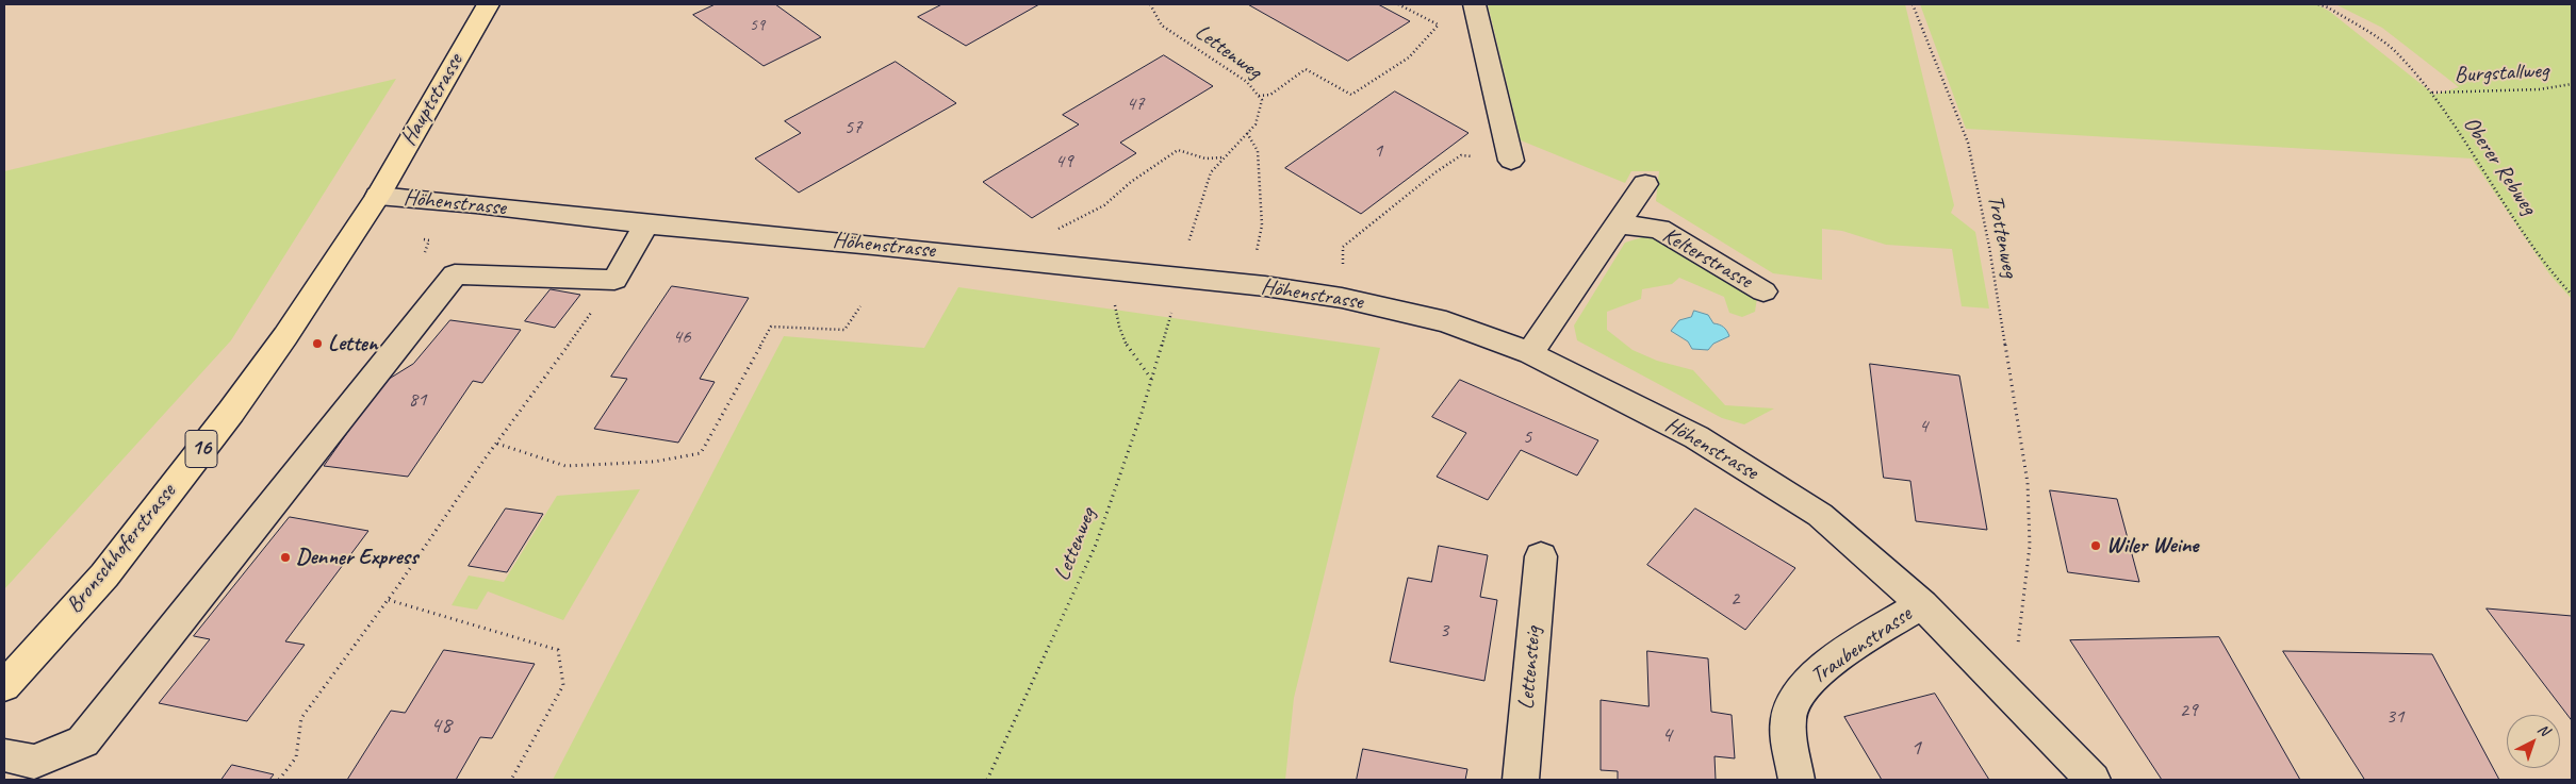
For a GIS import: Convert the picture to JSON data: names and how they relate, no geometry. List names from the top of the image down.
{
  "streets": {
    "main road": ["Hauptstrasse", "16", "Bronschhoferstrasse"],
    "street": [
      "Höhenstrasse",
      "Kelterstrasse",
      "Traubenstrasse",
      "Lettensteig"
    ],
    "path": [
      "Lettenweg",
      "Burgstallweg",
      "Oberer Rebweg",
      "Trottenweg"
    ]
  },
  "crossings": [
    ["Burgstallweg", "Oberer Rebweg"],
    ["Hauptstrasse", "Höhenstrasse"],
    ["Hauptstrasse", "Bronschhoferstrasse"],
    ["Höhenstrasse", "Trottenweg"],
    ["Höhenstrasse", "Bronschhoferstrasse"],
    ["Höhenstrasse", "Traubenstrasse"]
  ],
  "places": ["Letten", "Wiler Weine", "Denner Express"],
  "house_numbers": [
    "59",
    "47",
    "57",
    "1",
    "49",
    "46",
    "81",
    "4",
    "5",
    "2",
    "3",
    "29",
    "31",
    "48",
    "4",
    "1"
  ],
  "north": "top right"
}
